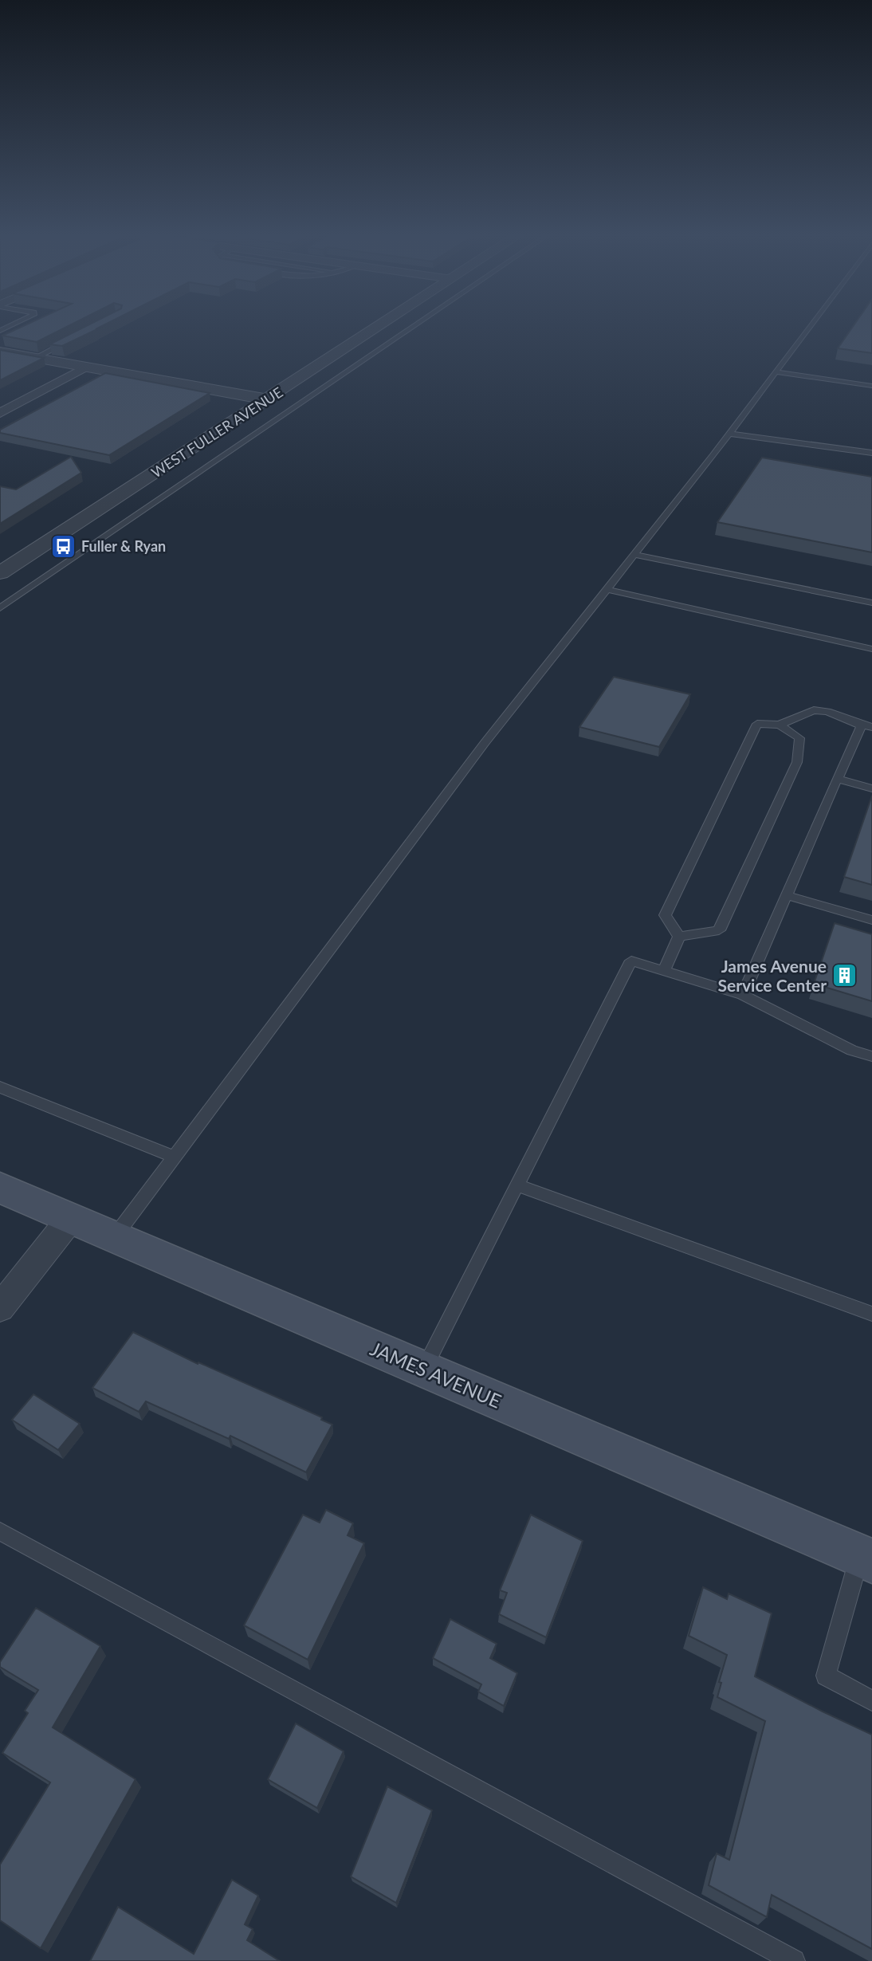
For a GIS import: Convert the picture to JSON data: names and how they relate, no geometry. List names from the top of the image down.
{
  "streets": {
    "main road": ["JAMES AVENUE"],
    "street": ["WEST FULLER AVENUE"]
  },
  "places": {
    "bus stop": ["Fuller & Ryan"],
    "building": ["James Avenue Service Center"]
  }
}
